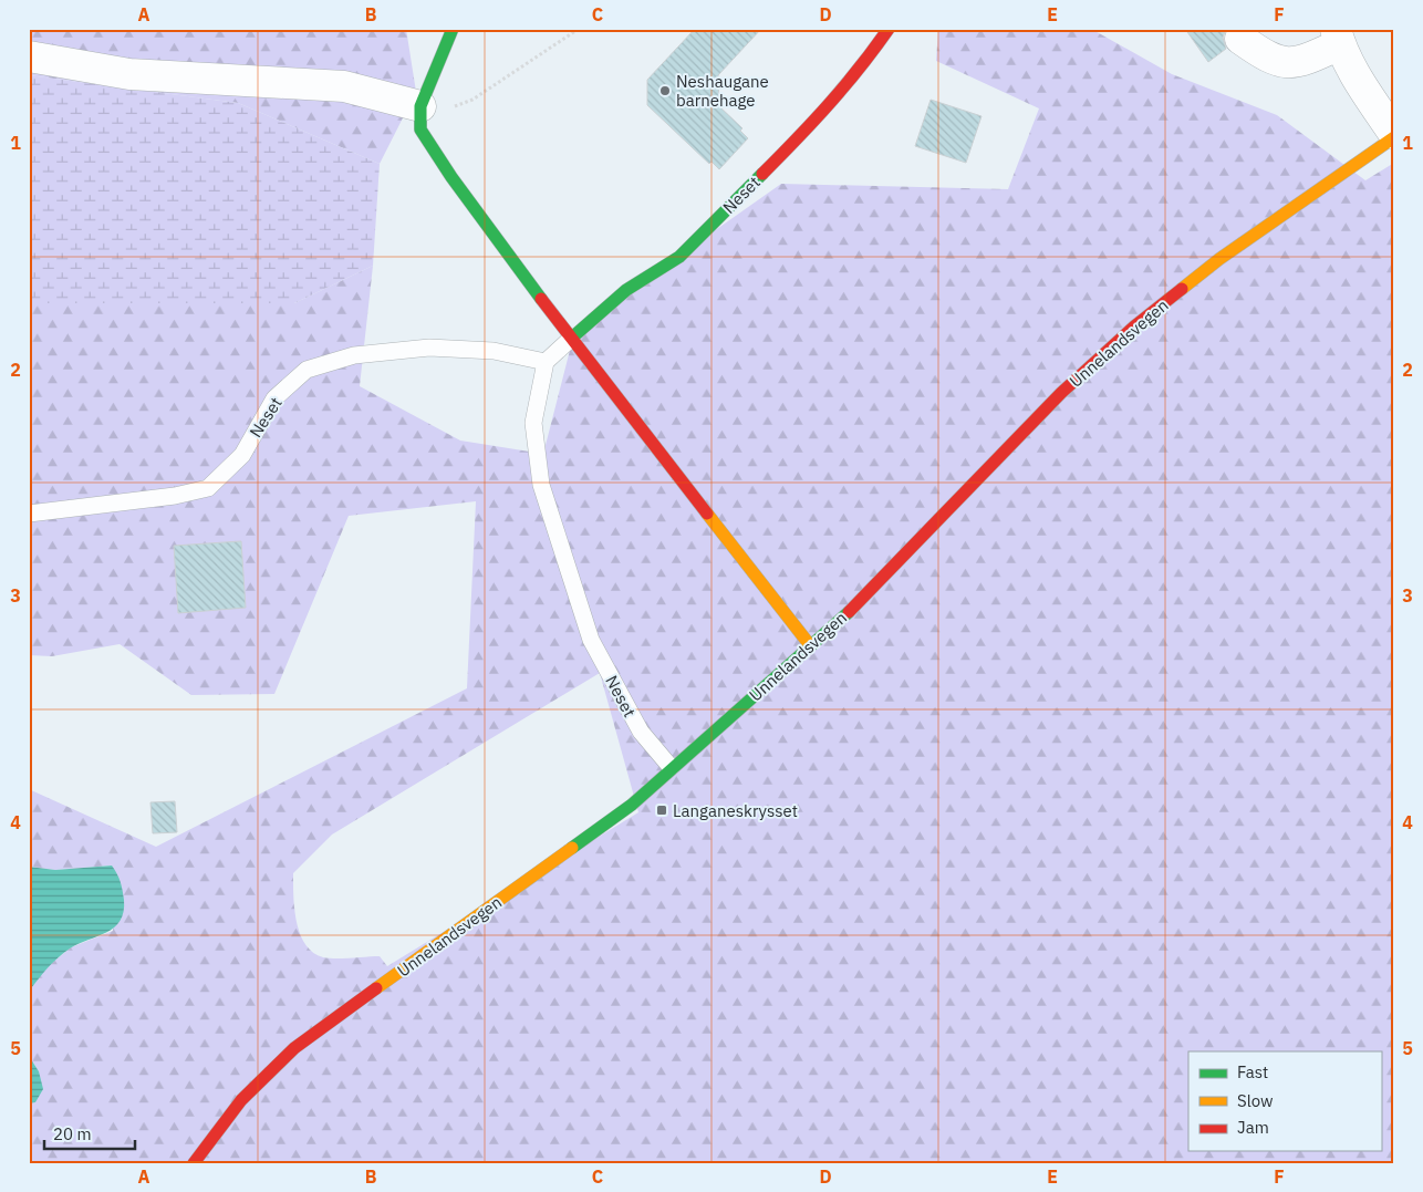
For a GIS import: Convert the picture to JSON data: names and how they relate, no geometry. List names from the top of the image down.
{
  "streets": {
    "main road": ["Neset", "Unnelandsvegen"]
  },
  "crossings": [
    ["Neset", "Unnelandsvegen"]
  ],
  "places": {
    "other": ["Neshaugane barnehage"],
    "transit": ["Langaneskrysset"]
  },
  "legend": ["Fast", "Slow", "Jam"],
  "scale_bar": "20 m",
  "grid": {
    "columns": [
      "A",
      "B",
      "C",
      "D",
      "E",
      "F"
    ],
    "rows": [
      "1",
      "2",
      "3",
      "4",
      "5"
    ]
  }
}
